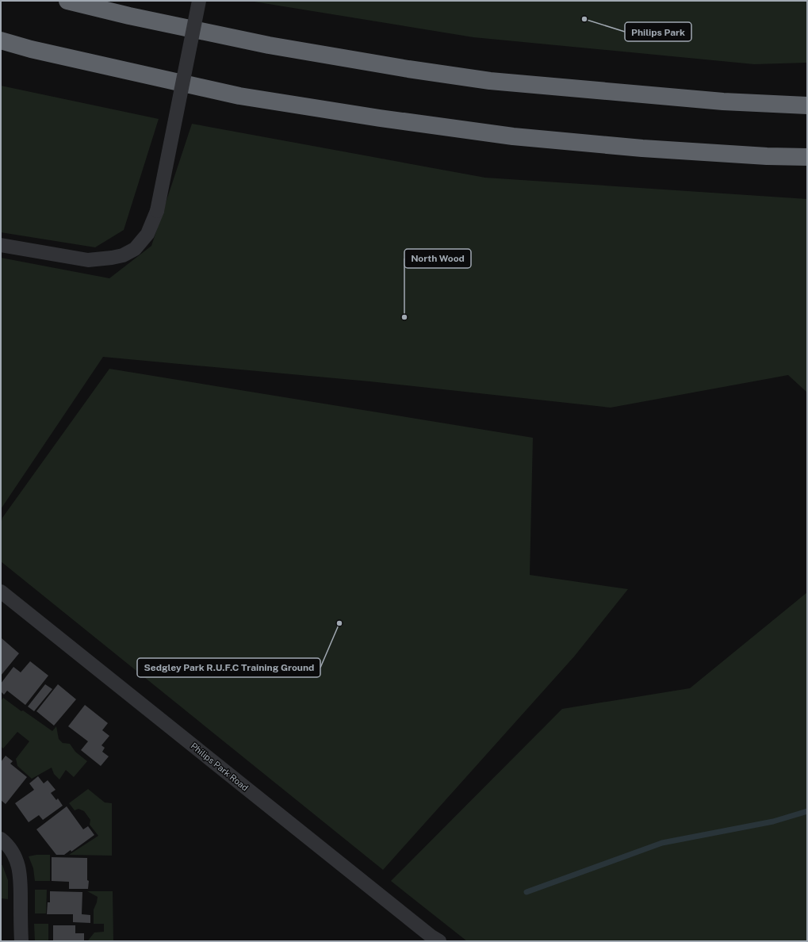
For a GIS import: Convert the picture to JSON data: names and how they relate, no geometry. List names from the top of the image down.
{
  "streets": {
    "street": ["Philips Park Road"]
  },
  "places": ["Philips Park", "North Wood", "Sedgley Park R.U.F.C Training Ground"]
}
